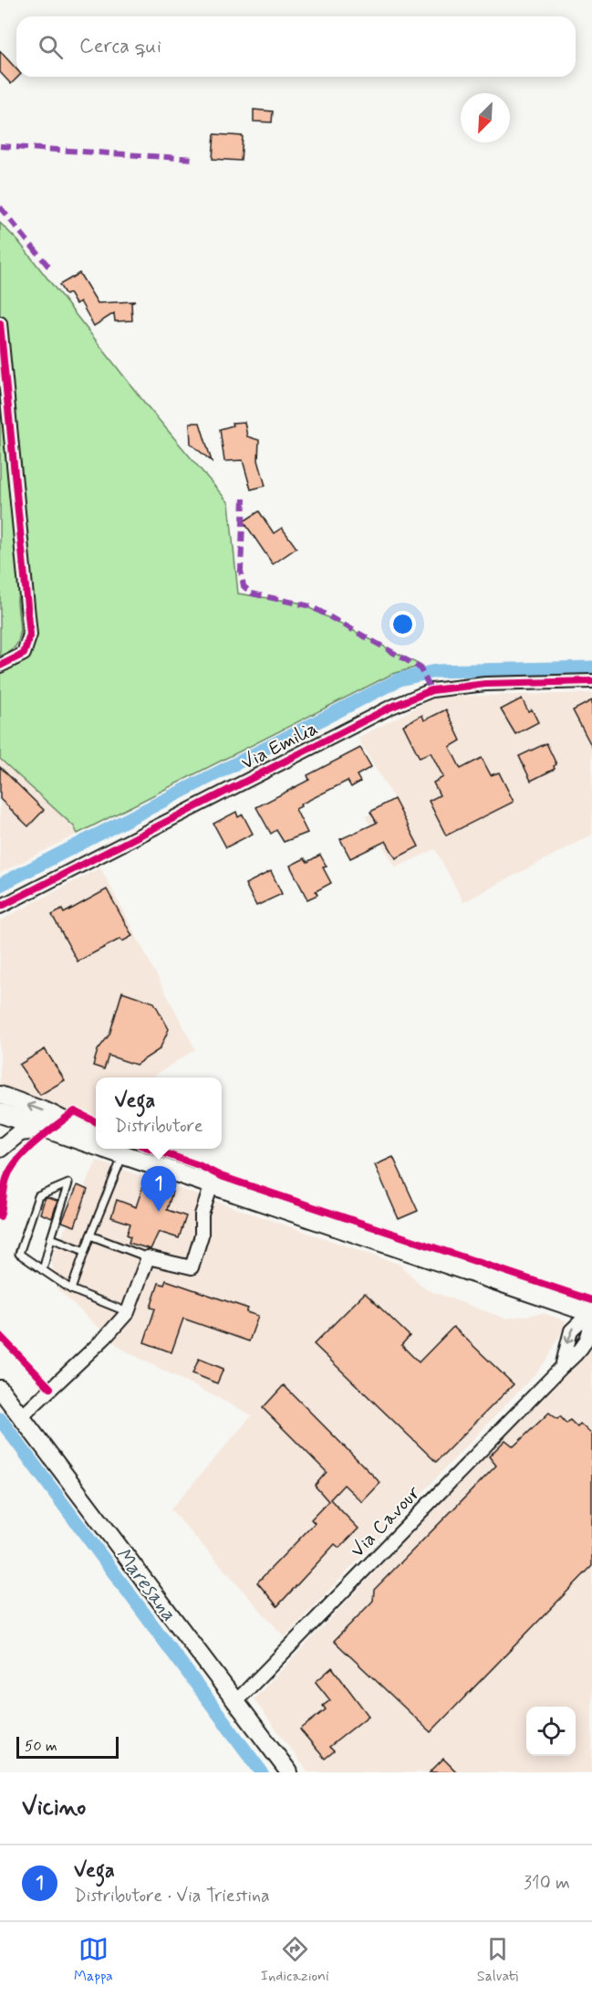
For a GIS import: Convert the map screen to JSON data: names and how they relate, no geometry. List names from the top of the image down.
{
  "streets": {
    "street": ["Via Emilia", "Via Cavour"]
  },
  "water": ["Maresana"],
  "scale_bar": "50 m",
  "north": "bottom left",
  "page": {
    "search": "Cerca qui",
    "popup": ["Vega", "Distributore"],
    "pins": "1",
    "scale": "50 m",
    "heading": "Vicino",
    "list": [
      {
        "mark": "1",
        "name": "Vega",
        "note": "Distributore · Via Triestina",
        "value": "310 m"
      }
    ],
    "nav": ["Mappa", "Indicazioni", "Salvati"]
  }
}
